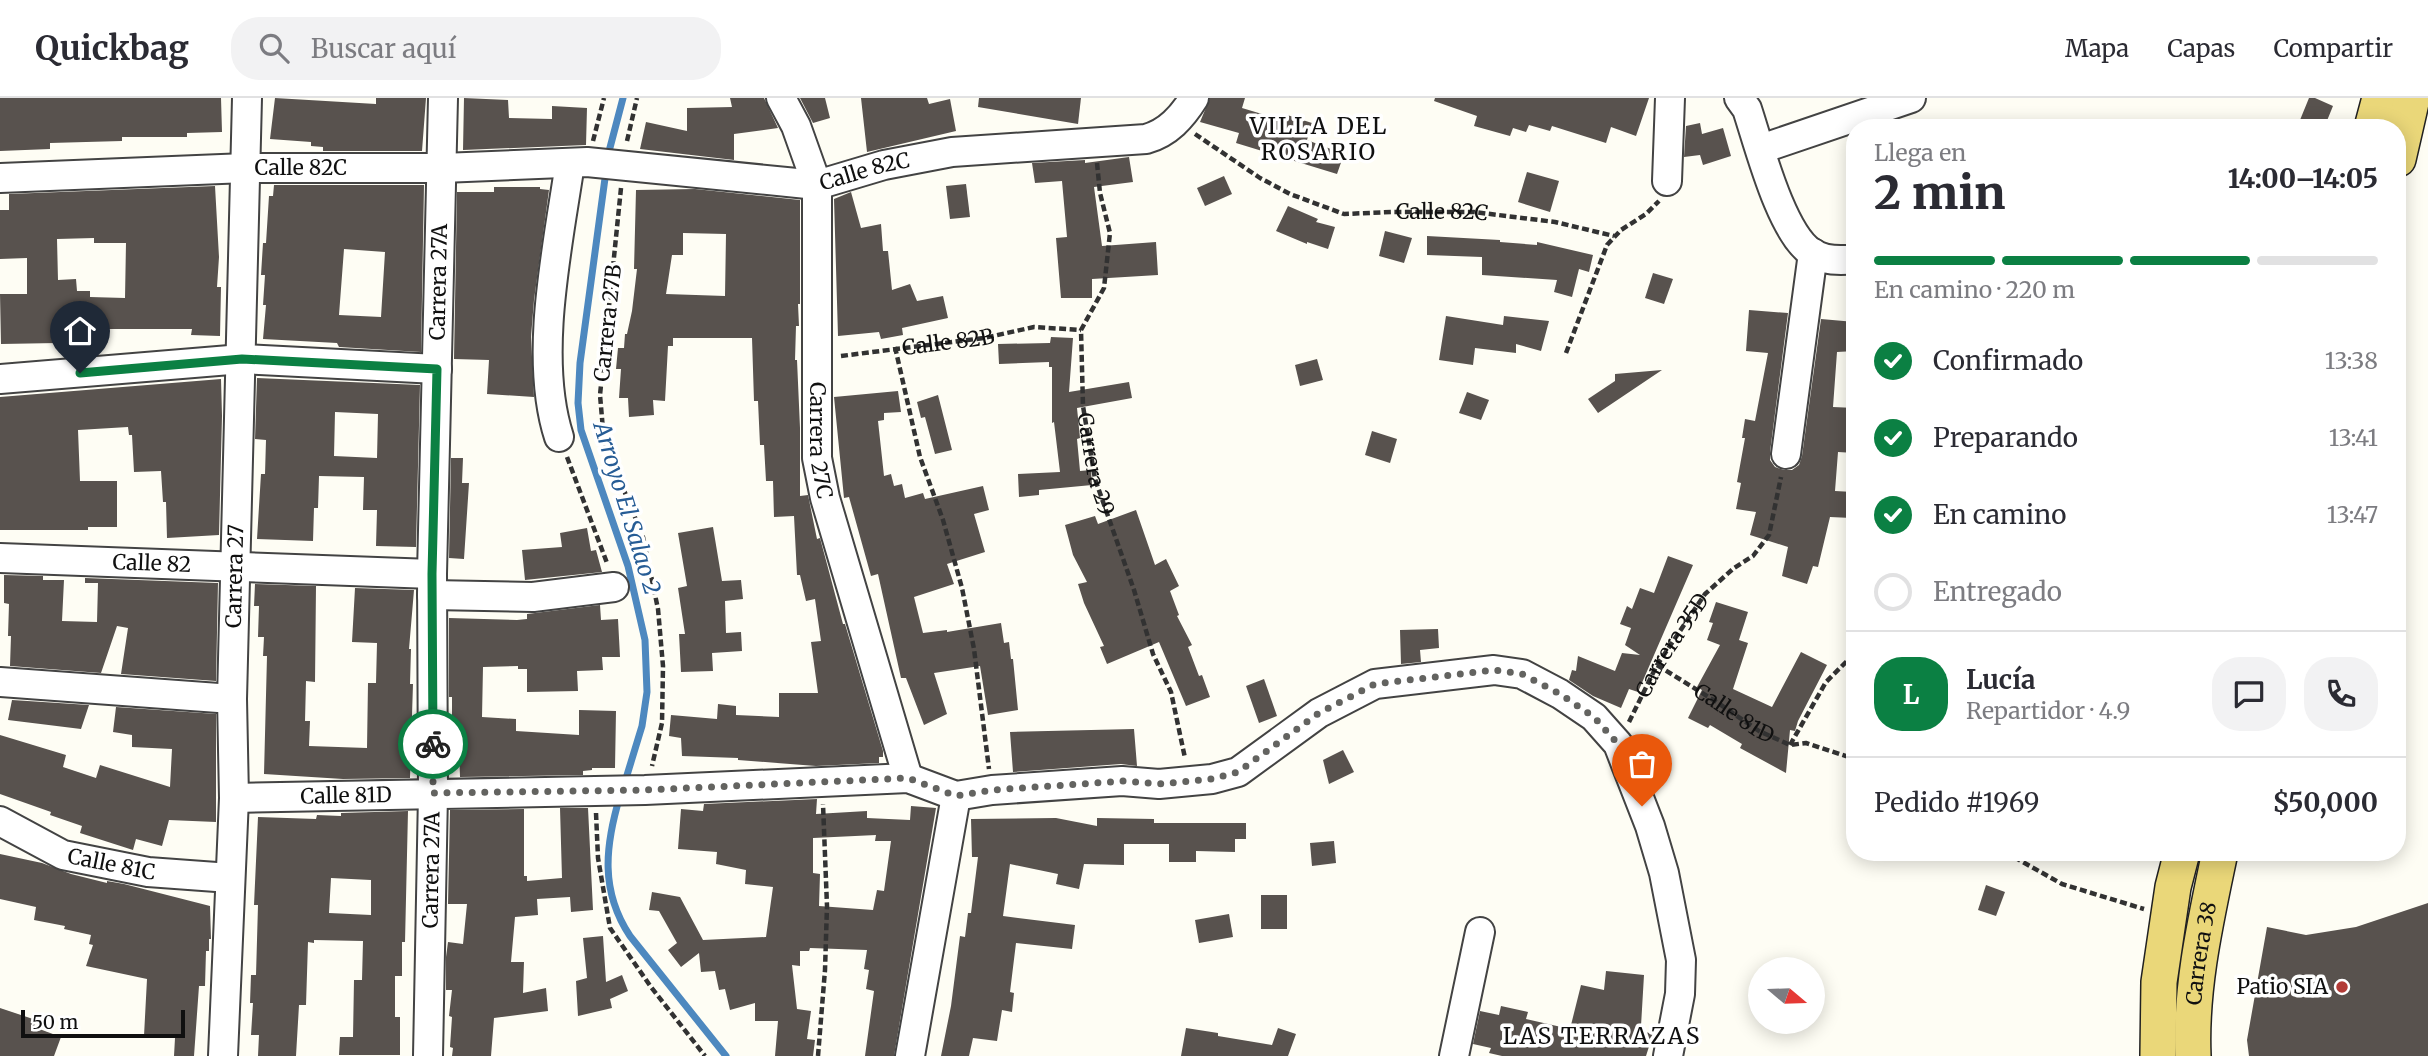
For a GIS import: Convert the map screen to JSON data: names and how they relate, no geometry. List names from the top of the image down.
{
  "streets": {
    "main road": ["Carrera 38"],
    "street": [
      "Calle 82C",
      "Carrera 27A",
      "Carrera 27C",
      "Calle 82",
      "Carrera 27",
      "Calle 81D",
      "Calle 81C"
    ],
    "path": [
      "Carrera 27B",
      "Calle 82B",
      "Carrera 29",
      "Carrera 35D"
    ]
  },
  "crossings": [
    ["Calle 82C", "Carrera 27A"],
    ["Calle 82C", "Carrera 27B"],
    ["Calle 82C", "Carrera 27C"],
    ["Calle 82C", "Carrera 29"],
    ["Calle 82C", "Carrera 27"],
    ["Carrera 27A", "Calle 82"],
    ["Carrera 27A", "Calle 81D"],
    ["Carrera 27B", "Calle 81D"],
    ["Calle 82B", "Carrera 27C"],
    ["Calle 82B", "Carrera 29"],
    ["Carrera 27C", "Calle 81D"],
    ["Calle 82", "Carrera 27"],
    ["Carrera 27", "Calle 81D"],
    ["Carrera 27", "Calle 81C"],
    ["Carrera 35D", "Calle 81D"]
  ],
  "districts": ["VILLA DEL ROSARIO", "LAS TERRAZAS"],
  "water": ["Arroyo El Salao 2"],
  "places": ["Patio SIA"],
  "scale_bar": "50 m",
  "north": "right",
  "page": {
    "header": "Quickbag",
    "search": "Buscar aquí",
    "nav": ["Mapa", "Capas", "Compartir"],
    "heading": ["2 min", "Llega en", "14:00–14:05"],
    "panel": [
      "Lucía",
      "Repartidor · 4.9",
      "Pedido #1969",
      "$50,000"
    ],
    "bar": "En camino · 220 m",
    "list": [
      ["Confirmado", "13:38"],
      ["Preparando", "13:41"],
      ["En camino", "13:47"],
      "Entregado"
    ],
    "round": "L",
    "scale": "50 m"
  }
}
